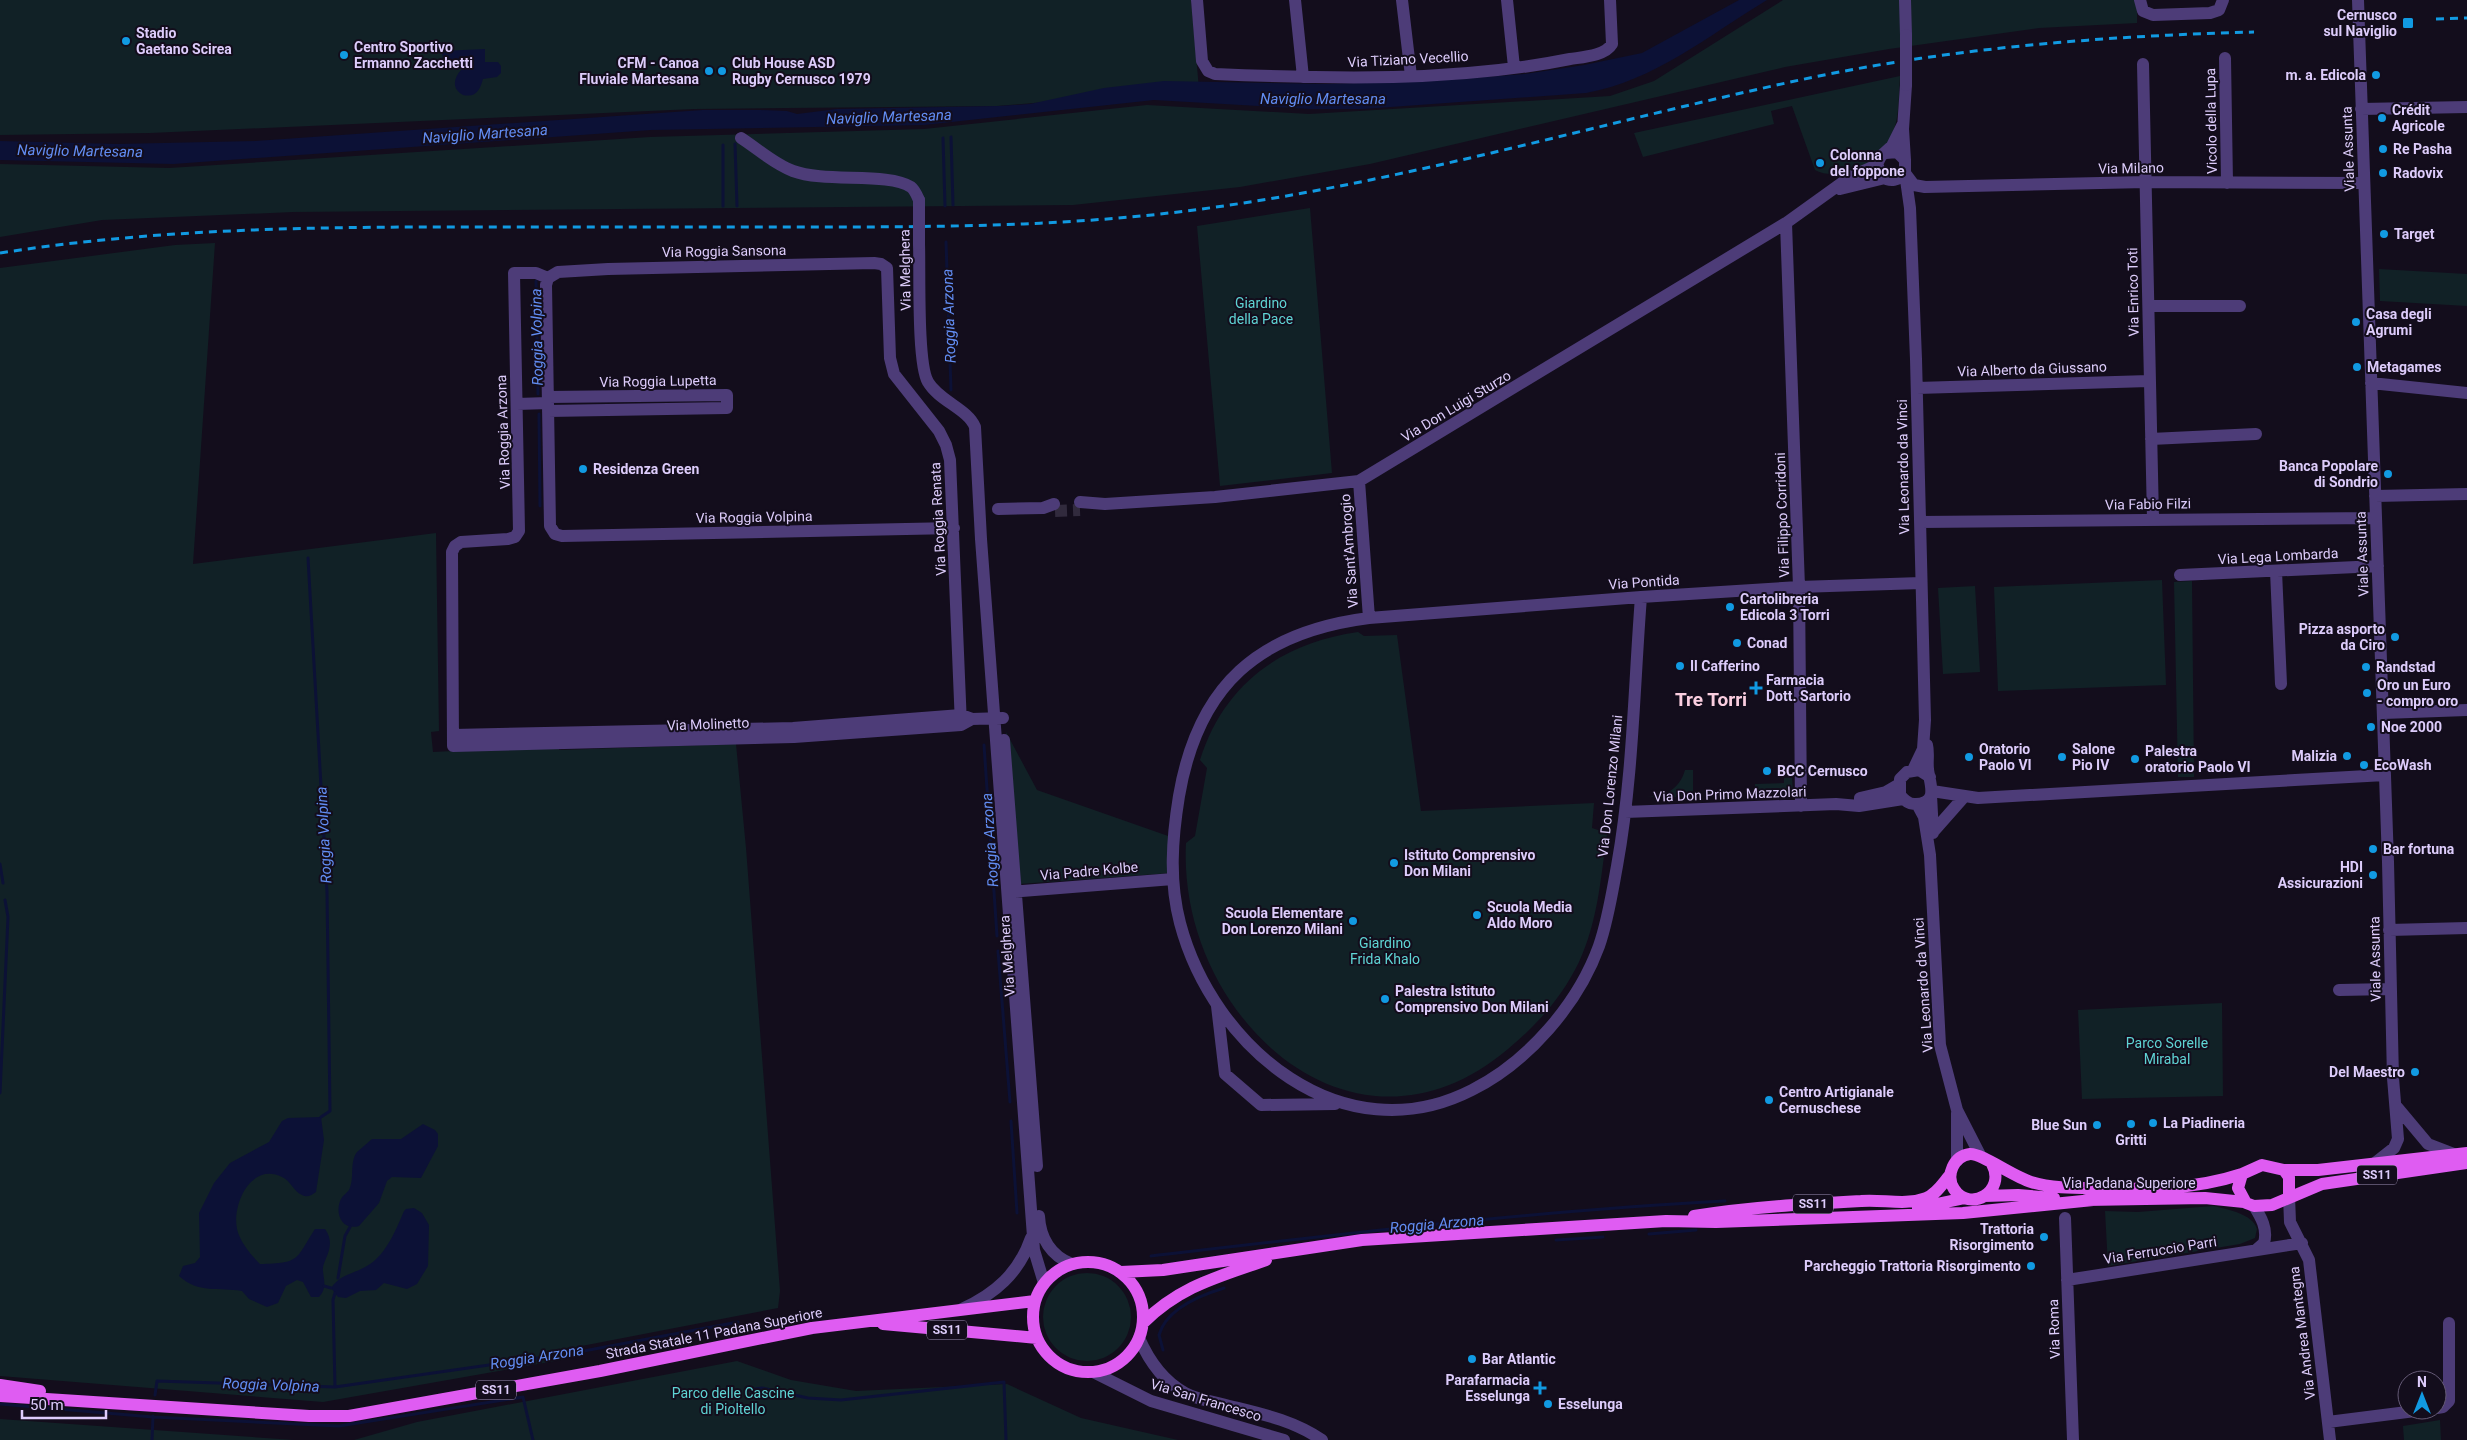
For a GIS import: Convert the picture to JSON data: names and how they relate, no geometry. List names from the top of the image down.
{
  "streets": {
    "main road": ["SS11", "Via Padana Superiore", "Strada Statale 11 Padana Superiore"],
    "street": [
      "Via Tiziano Vecellio",
      "Vicolo della Lupa",
      "Viale Assunta",
      "Via Milano",
      "Via Roggia Sansona",
      "Via Melghera",
      "Via Enrico Toti",
      "Via Alberto da Giussano",
      "Via Roggia Lupetta",
      "Via Don Luigi Sturzo",
      "Via Roggia Arzona",
      "Via Leonardo da Vinci",
      "Via Fabio Filzi",
      "Via Filippo Corridoni",
      "Via Roggia Volpina",
      "Via Roggia Renata",
      "Via Sant'Ambrogio",
      "Via Lega Lombarda",
      "Via Pontida",
      "Via Molinetto",
      "Via Don Lorenzo Milani",
      "Via Don Primo Mazzolari",
      "Via Padre Kolbe",
      "Via Ferruccio Parri",
      "Via Roma",
      "Via Andrea Mantegna",
      "Via San Francesco"
    ]
  },
  "crossings": [
    ["Vicolo della Lupa", "Via Milano"],
    ["Viale Assunta", "Via Milano"],
    ["Viale Assunta", "Via Fabio Filzi"],
    ["Viale Assunta", "Via Lega Lombarda"],
    ["Viale Assunta", "SS11"],
    ["Via Milano", "Via Enrico Toti"],
    ["Via Milano", "Via Don Luigi Sturzo"],
    ["Via Milano", "Via Leonardo da Vinci"],
    ["Via Roggia Sansona", "Via Roggia Arzona"],
    ["Via Roggia Sansona", "Via Roggia Renata"],
    ["Via Melghera", "Via Molinetto"],
    ["Via Melghera", "Via Padre Kolbe"],
    ["Via Melghera", "SS11"],
    ["Via Melghera", "Strada Statale 11 Padana Superiore"],
    ["Via Melghera", "Via San Francesco"],
    ["Via Enrico Toti", "Via Alberto da Giussano"],
    ["Via Enrico Toti", "Via Fabio Filzi"],
    ["Via Alberto da Giussano", "Via Leonardo da Vinci"],
    ["Via Roggia Lupetta", "Via Roggia Volpina"],
    ["Via Don Luigi Sturzo", "Via Leonardo da Vinci"],
    ["Via Don Luigi Sturzo", "Via Filippo Corridoni"],
    ["Via Don Luigi Sturzo", "Via Sant'Ambrogio"],
    ["Via Roggia Arzona", "Via Molinetto"],
    ["Via Leonardo da Vinci", "Via Fabio Filzi"],
    ["Via Leonardo da Vinci", "Via Pontida"],
    ["Via Leonardo da Vinci", "Via Don Primo Mazzolari"],
    ["Via Leonardo da Vinci", "SS11"],
    ["Via Leonardo da Vinci", "Via Padana Superiore"],
    ["Via Filippo Corridoni", "Via Pontida"],
    ["Via Filippo Corridoni", "Via Don Primo Mazzolari"],
    ["Via Roggia Volpina", "Via Roggia Renata"],
    ["Via Roggia Renata", "Via Molinetto"],
    ["Via Sant'Ambrogio", "Via Pontida"],
    ["Via Sant'Ambrogio", "Via Don Lorenzo Milani"],
    ["Via Pontida", "Via Don Lorenzo Milani"],
    ["Via Don Lorenzo Milani", "Via Don Primo Mazzolari"],
    ["Via Don Lorenzo Milani", "Via Padre Kolbe"],
    ["SS11", "Via Padana Superiore"],
    ["SS11", "Strada Statale 11 Padana Superiore"],
    ["SS11", "Via Andrea Mantegna"],
    ["SS11", "Via San Francesco"],
    ["Via Padana Superiore", "Via Andrea Mantegna"],
    ["Via Ferruccio Parri", "Via Roma"],
    ["Via Ferruccio Parri", "Via Andrea Mantegna"],
    ["Strada Statale 11 Padana Superiore", "Via San Francesco"]
  ],
  "districts": ["Tre Torri"],
  "water": ["Naviglio Martesana", "Roggia Arzona", "Roggia Volpina"],
  "parks": [
    "Giardino della Pace",
    "Giardino Frida Khalo",
    "Parco Sorelle Mirabal",
    "Parco delle Cascine di Pioltello"
  ],
  "places": {
    "transit": ["Cernusco sul Naviglio"],
    "other": [
      "Stadio Gaetano Scirea",
      "Centro Sportivo Ermanno Zacchetti",
      "CFM - Canoa Fluviale Martesana",
      "Club House ASD Rugby Cernusco 1979",
      "m. a. Edicola",
      "Crédit Agricole",
      "Re Pasha",
      "Colonna del foppone",
      "Radovix",
      "Target",
      "Casa degli Agrumi",
      "Metagames",
      "Residenza Green",
      "Banca Popolare di Sondrio",
      "Cartolibreria Edicola 3 Torri",
      "Pizza asporto da Ciro",
      "Conad",
      "Il Cafferino",
      "Randstad",
      "Oro un Euro - compro oro",
      "Noe 2000",
      "Malizia",
      "Oratorio Paolo VI",
      "Salone Pio IV",
      "Palestra oratorio Paolo VI",
      "EcoWash",
      "BCC Cernusco",
      "Bar fortuna",
      "Istituto Comprensivo Don Milani",
      "HDI Assicurazioni",
      "Scuola Media Aldo Moro",
      "Scuola Elementare Don Lorenzo Milani",
      "Palestra Istituto Comprensivo Don Milani",
      "Del Maestro",
      "Centro Artigianale Cernuschese",
      "La Piadineria",
      "Gritti",
      "Blue Sun",
      "Trattoria Risorgimento",
      "Parcheggio Trattoria Risorgimento",
      "Bar Atlantic",
      "Esselunga"
    ],
    "health": ["Farmacia Dott. Sartorio", "Parafarmacia Esselunga"]
  },
  "scale_bar": "50 m",
  "north": "top"
}
